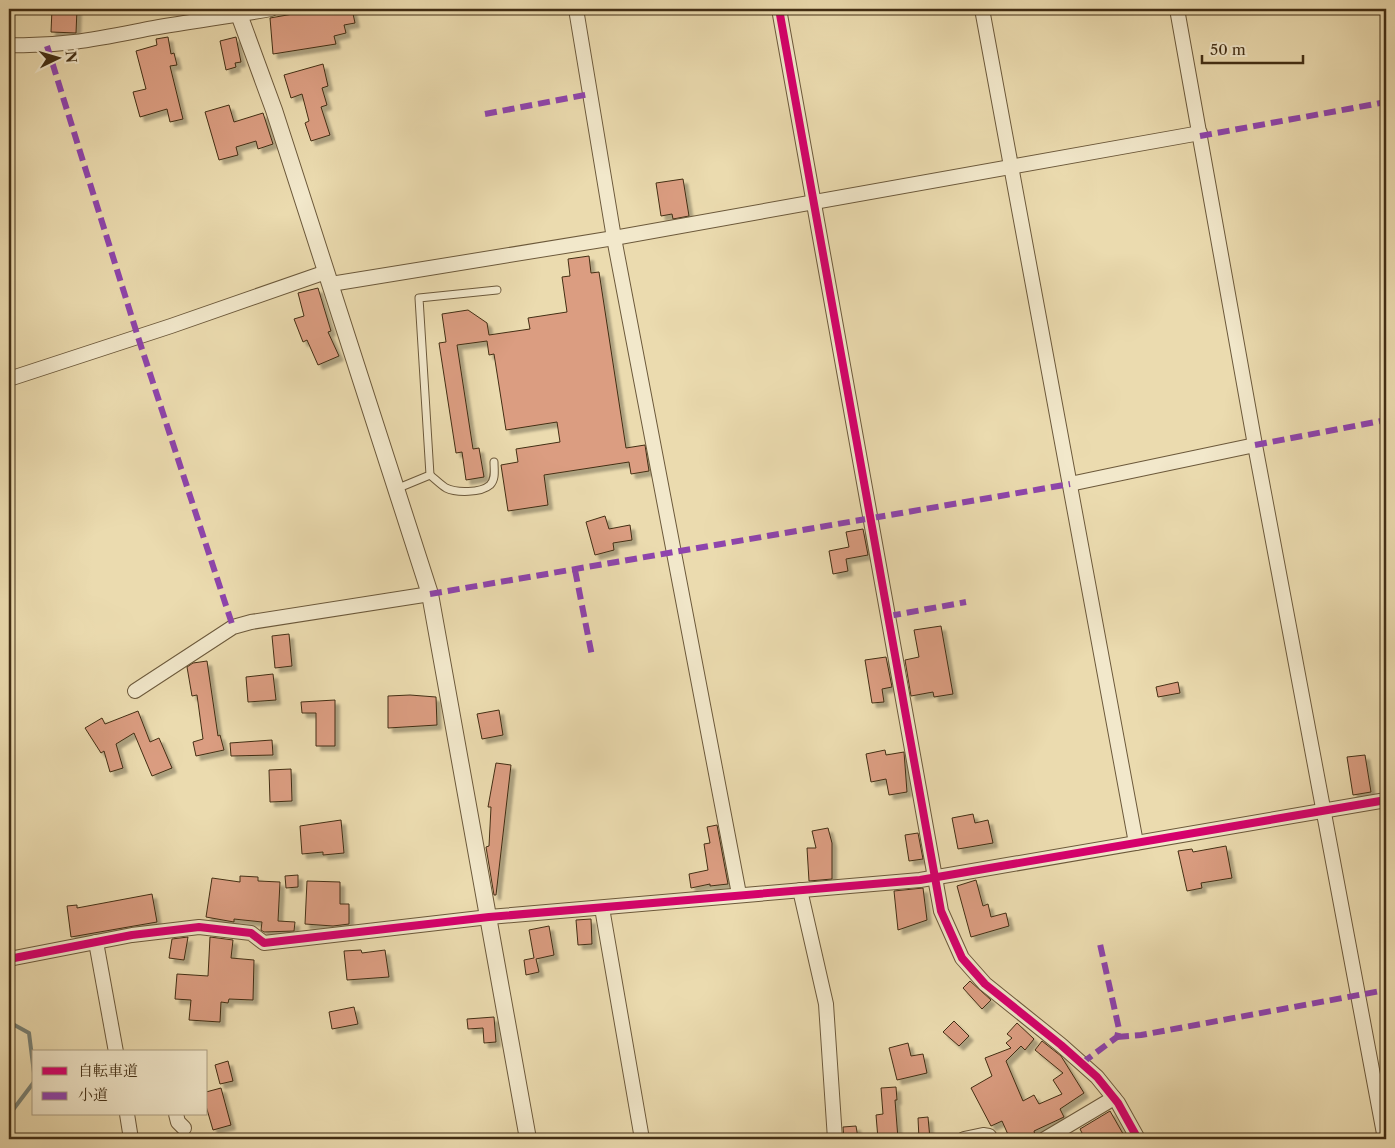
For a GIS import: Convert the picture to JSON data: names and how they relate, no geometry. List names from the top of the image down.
{
  "legend": ["自転車道", "小道"],
  "scale_bar": "50 m",
  "north": "right"
}
